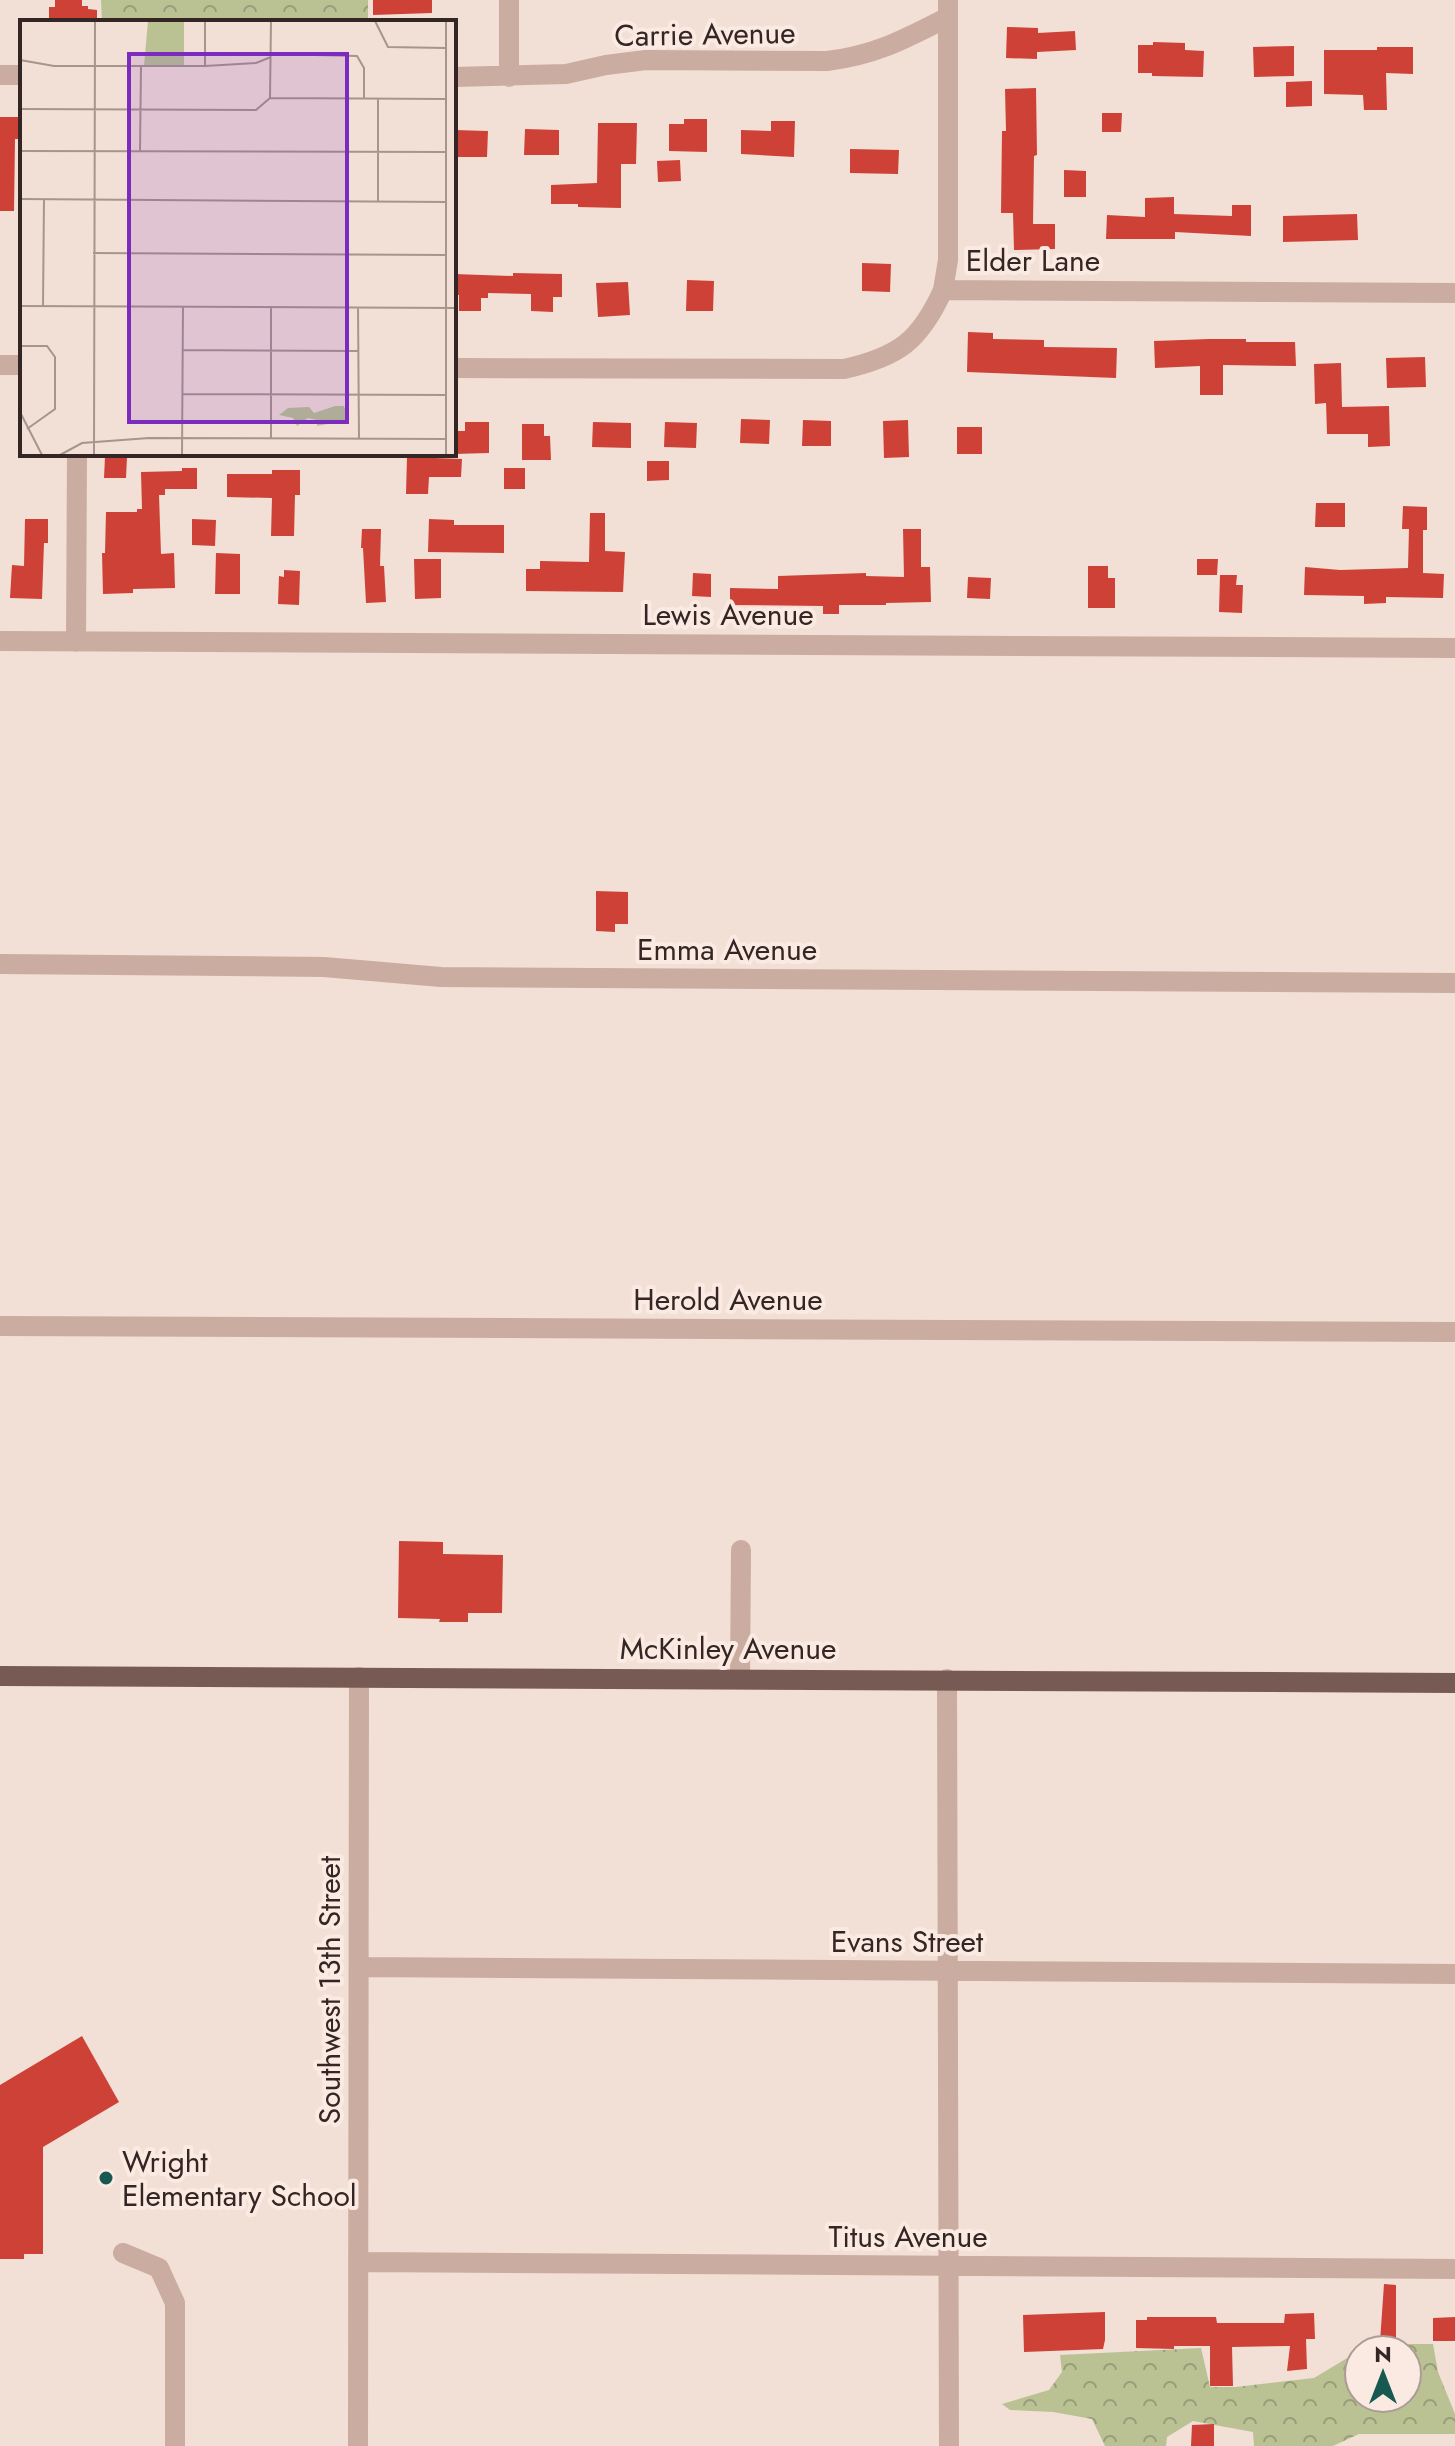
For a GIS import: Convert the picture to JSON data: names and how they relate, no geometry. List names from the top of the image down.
{
  "streets": {
    "main road": ["McKinley Avenue"],
    "street": [
      "Carrie Avenue",
      "Elder Lane",
      "Lewis Avenue",
      "Emma Avenue",
      "Herold Avenue",
      "Evans Street",
      "Southwest 13th Street",
      "Titus Avenue"
    ]
  },
  "crossings": [
    ["McKinley Avenue", "Southwest 13th Street"],
    ["Evans Street", "Southwest 13th Street"],
    ["Southwest 13th Street", "Titus Avenue"]
  ],
  "places": ["Wright Elementary School"],
  "north": "top"
}
